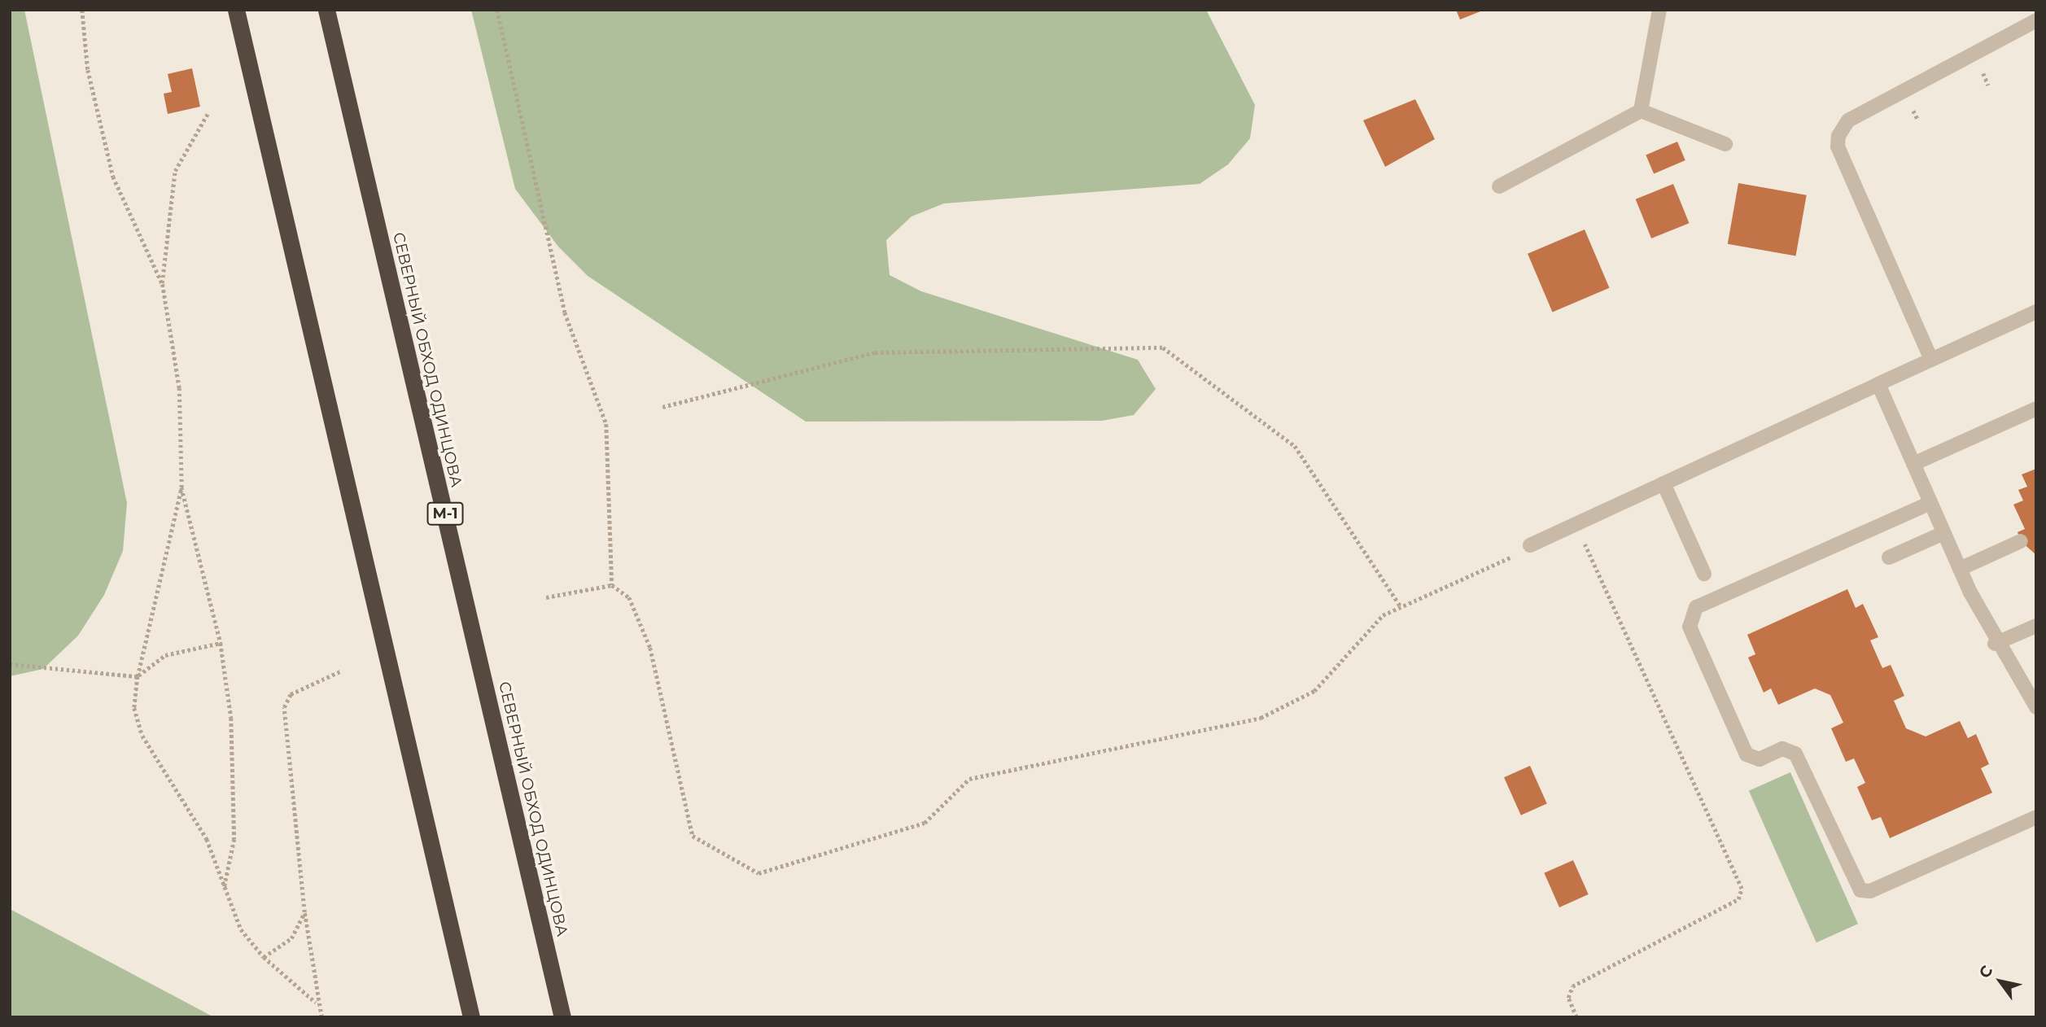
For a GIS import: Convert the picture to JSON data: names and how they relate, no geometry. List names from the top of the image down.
{
  "streets": {
    "highway": ["СЕВЕРНЫЙ ОБХОД ОДИНЦОВА", "М-1"]
  },
  "north": "top left"
}
